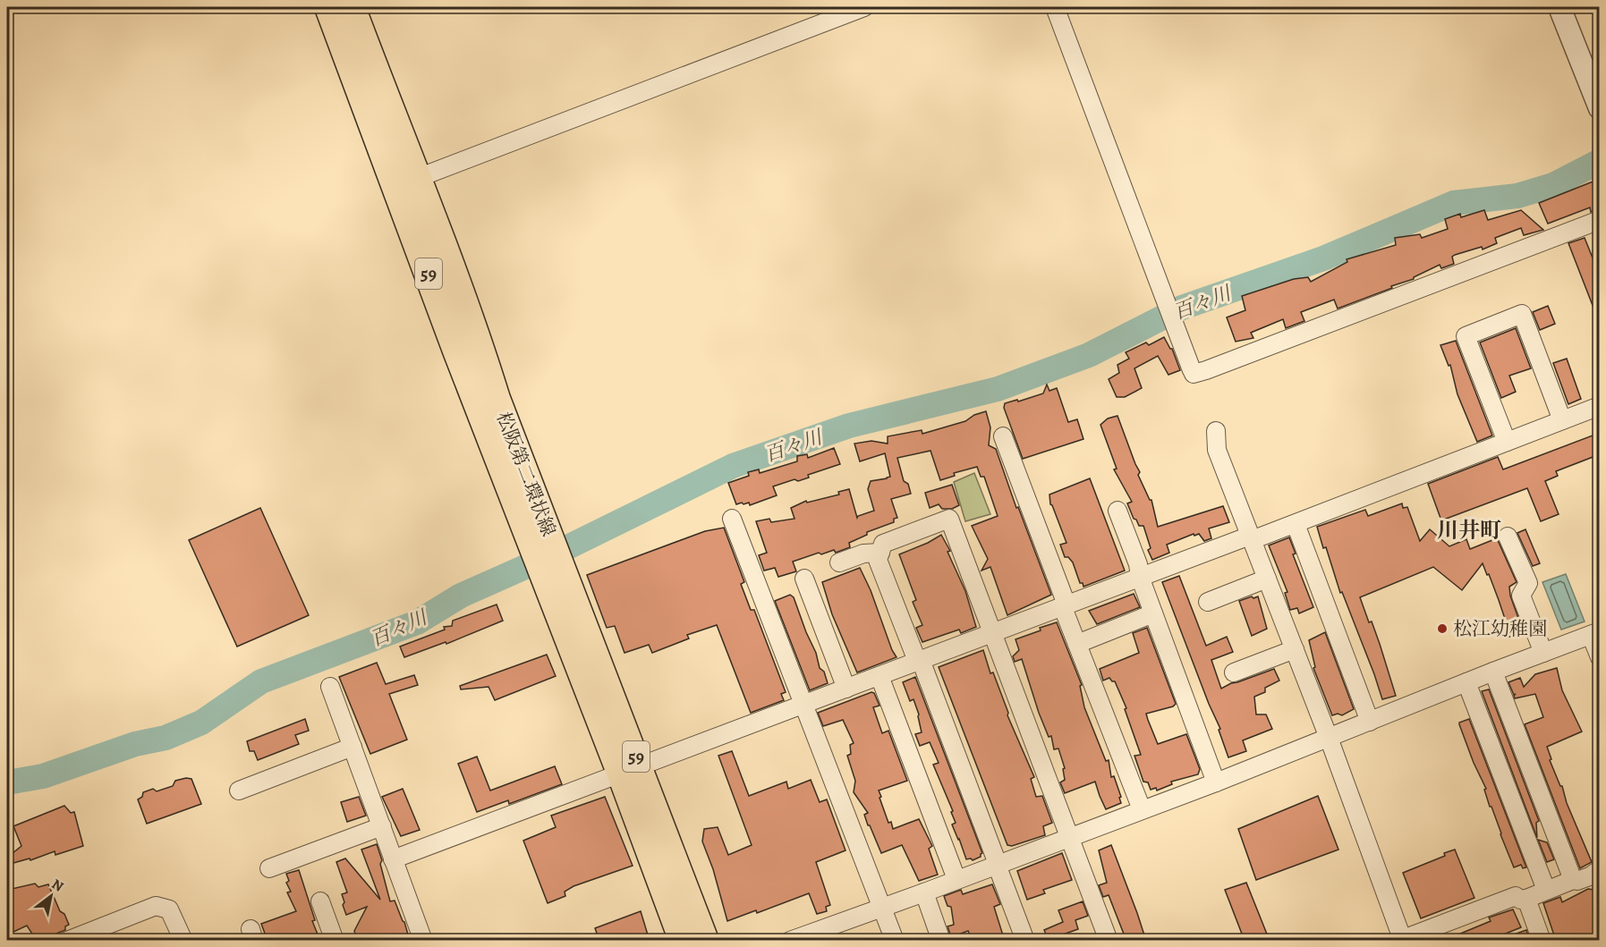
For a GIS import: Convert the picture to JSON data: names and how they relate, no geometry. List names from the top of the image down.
{
  "streets": {
    "main road": ["59", "松阪第二環状線"]
  },
  "districts": ["川井町"],
  "water": ["百々川"],
  "places": ["松江幼稚園"],
  "north": "top right"
}
